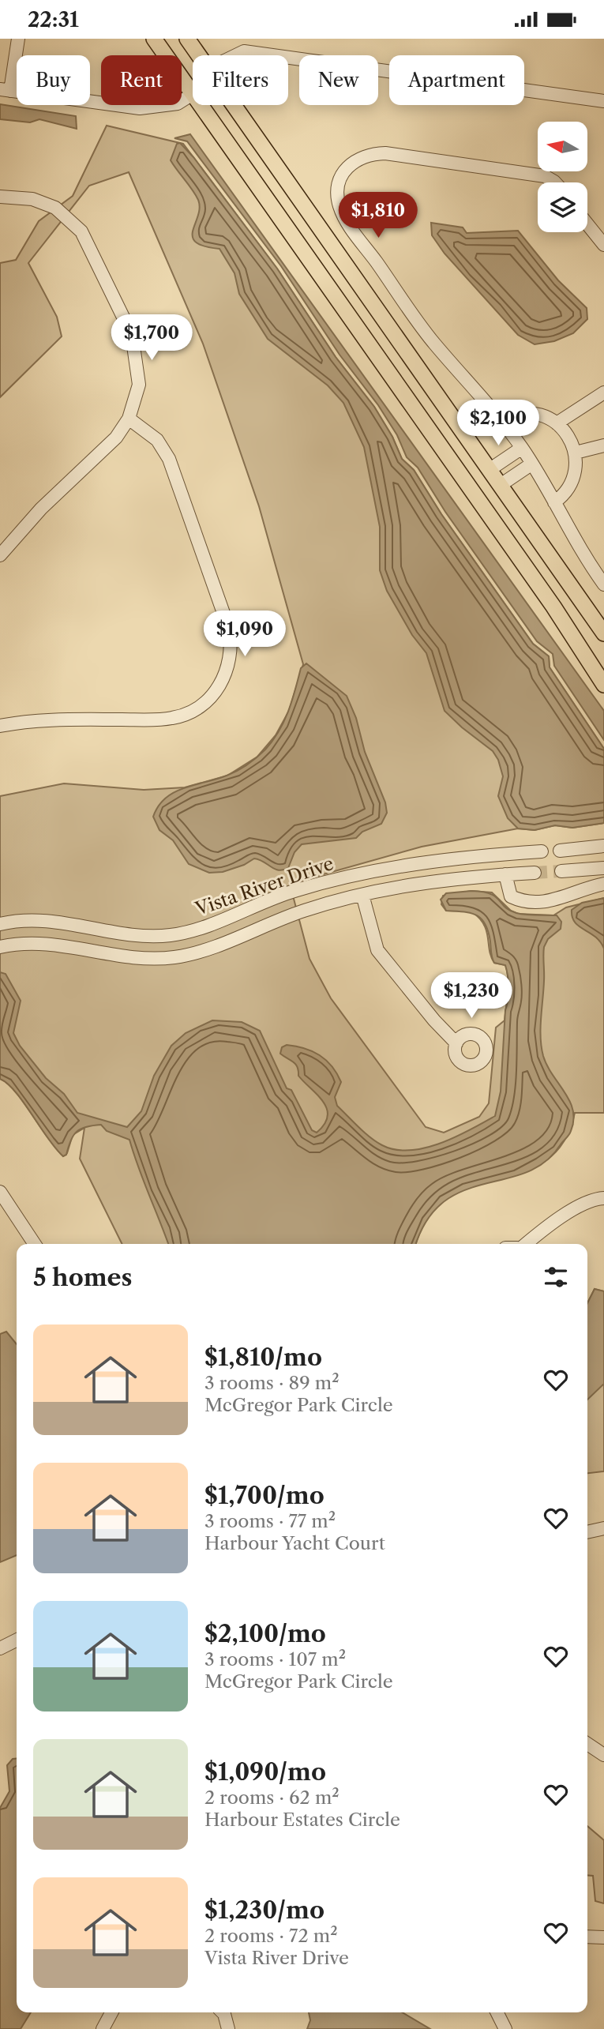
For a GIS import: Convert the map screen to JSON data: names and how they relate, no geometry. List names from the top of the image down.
{
  "streets": {
    "street": ["Vista River Drive"]
  },
  "north": "left",
  "page": {
    "status": "22:31",
    "chip": [
      "Buy",
      "Rent",
      "Filters",
      "New",
      "Apartment"
    ],
    "price": [
      "$1,810",
      "$1,700",
      "$2,100",
      "$1,090",
      "$1,230"
    ],
    "heading": "5 homes",
    "list": [
      {
        "name": "$1,810/mo",
        "note": "3 rooms · 89 m² · McGregor Park Circle"
      },
      {
        "name": "$1,700/mo",
        "note": "3 rooms · 77 m² · Harbour Yacht Court"
      },
      {
        "name": "$2,100/mo",
        "note": "3 rooms · 107 m² · McGregor Park Circle"
      },
      {
        "name": "$1,090/mo",
        "note": "2 rooms · 62 m² · Harbour Estates Circle"
      },
      {
        "name": "$1,230/mo",
        "note": "2 rooms · 72 m² · Vista River Drive"
      }
    ]
  }
}
